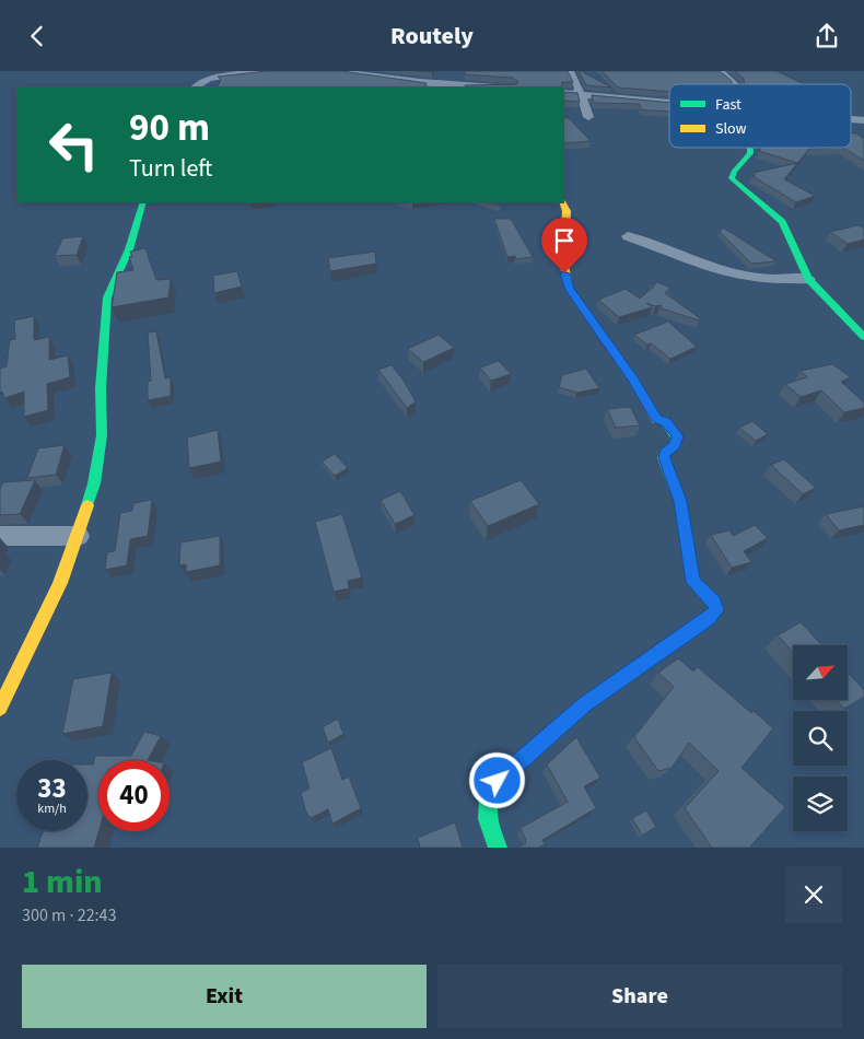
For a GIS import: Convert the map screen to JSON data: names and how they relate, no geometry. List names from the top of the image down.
{
  "legend": ["Fast", "Slow"],
  "north": "top right",
  "page": {
    "header": "Routely",
    "turn": ["90 m", "Turn left"],
    "speed": "33 km/h",
    "limit": "40",
    "heading": ["1 min", "300 m · 22:43"],
    "buttons": ["Exit", "Share"]
  }
}
